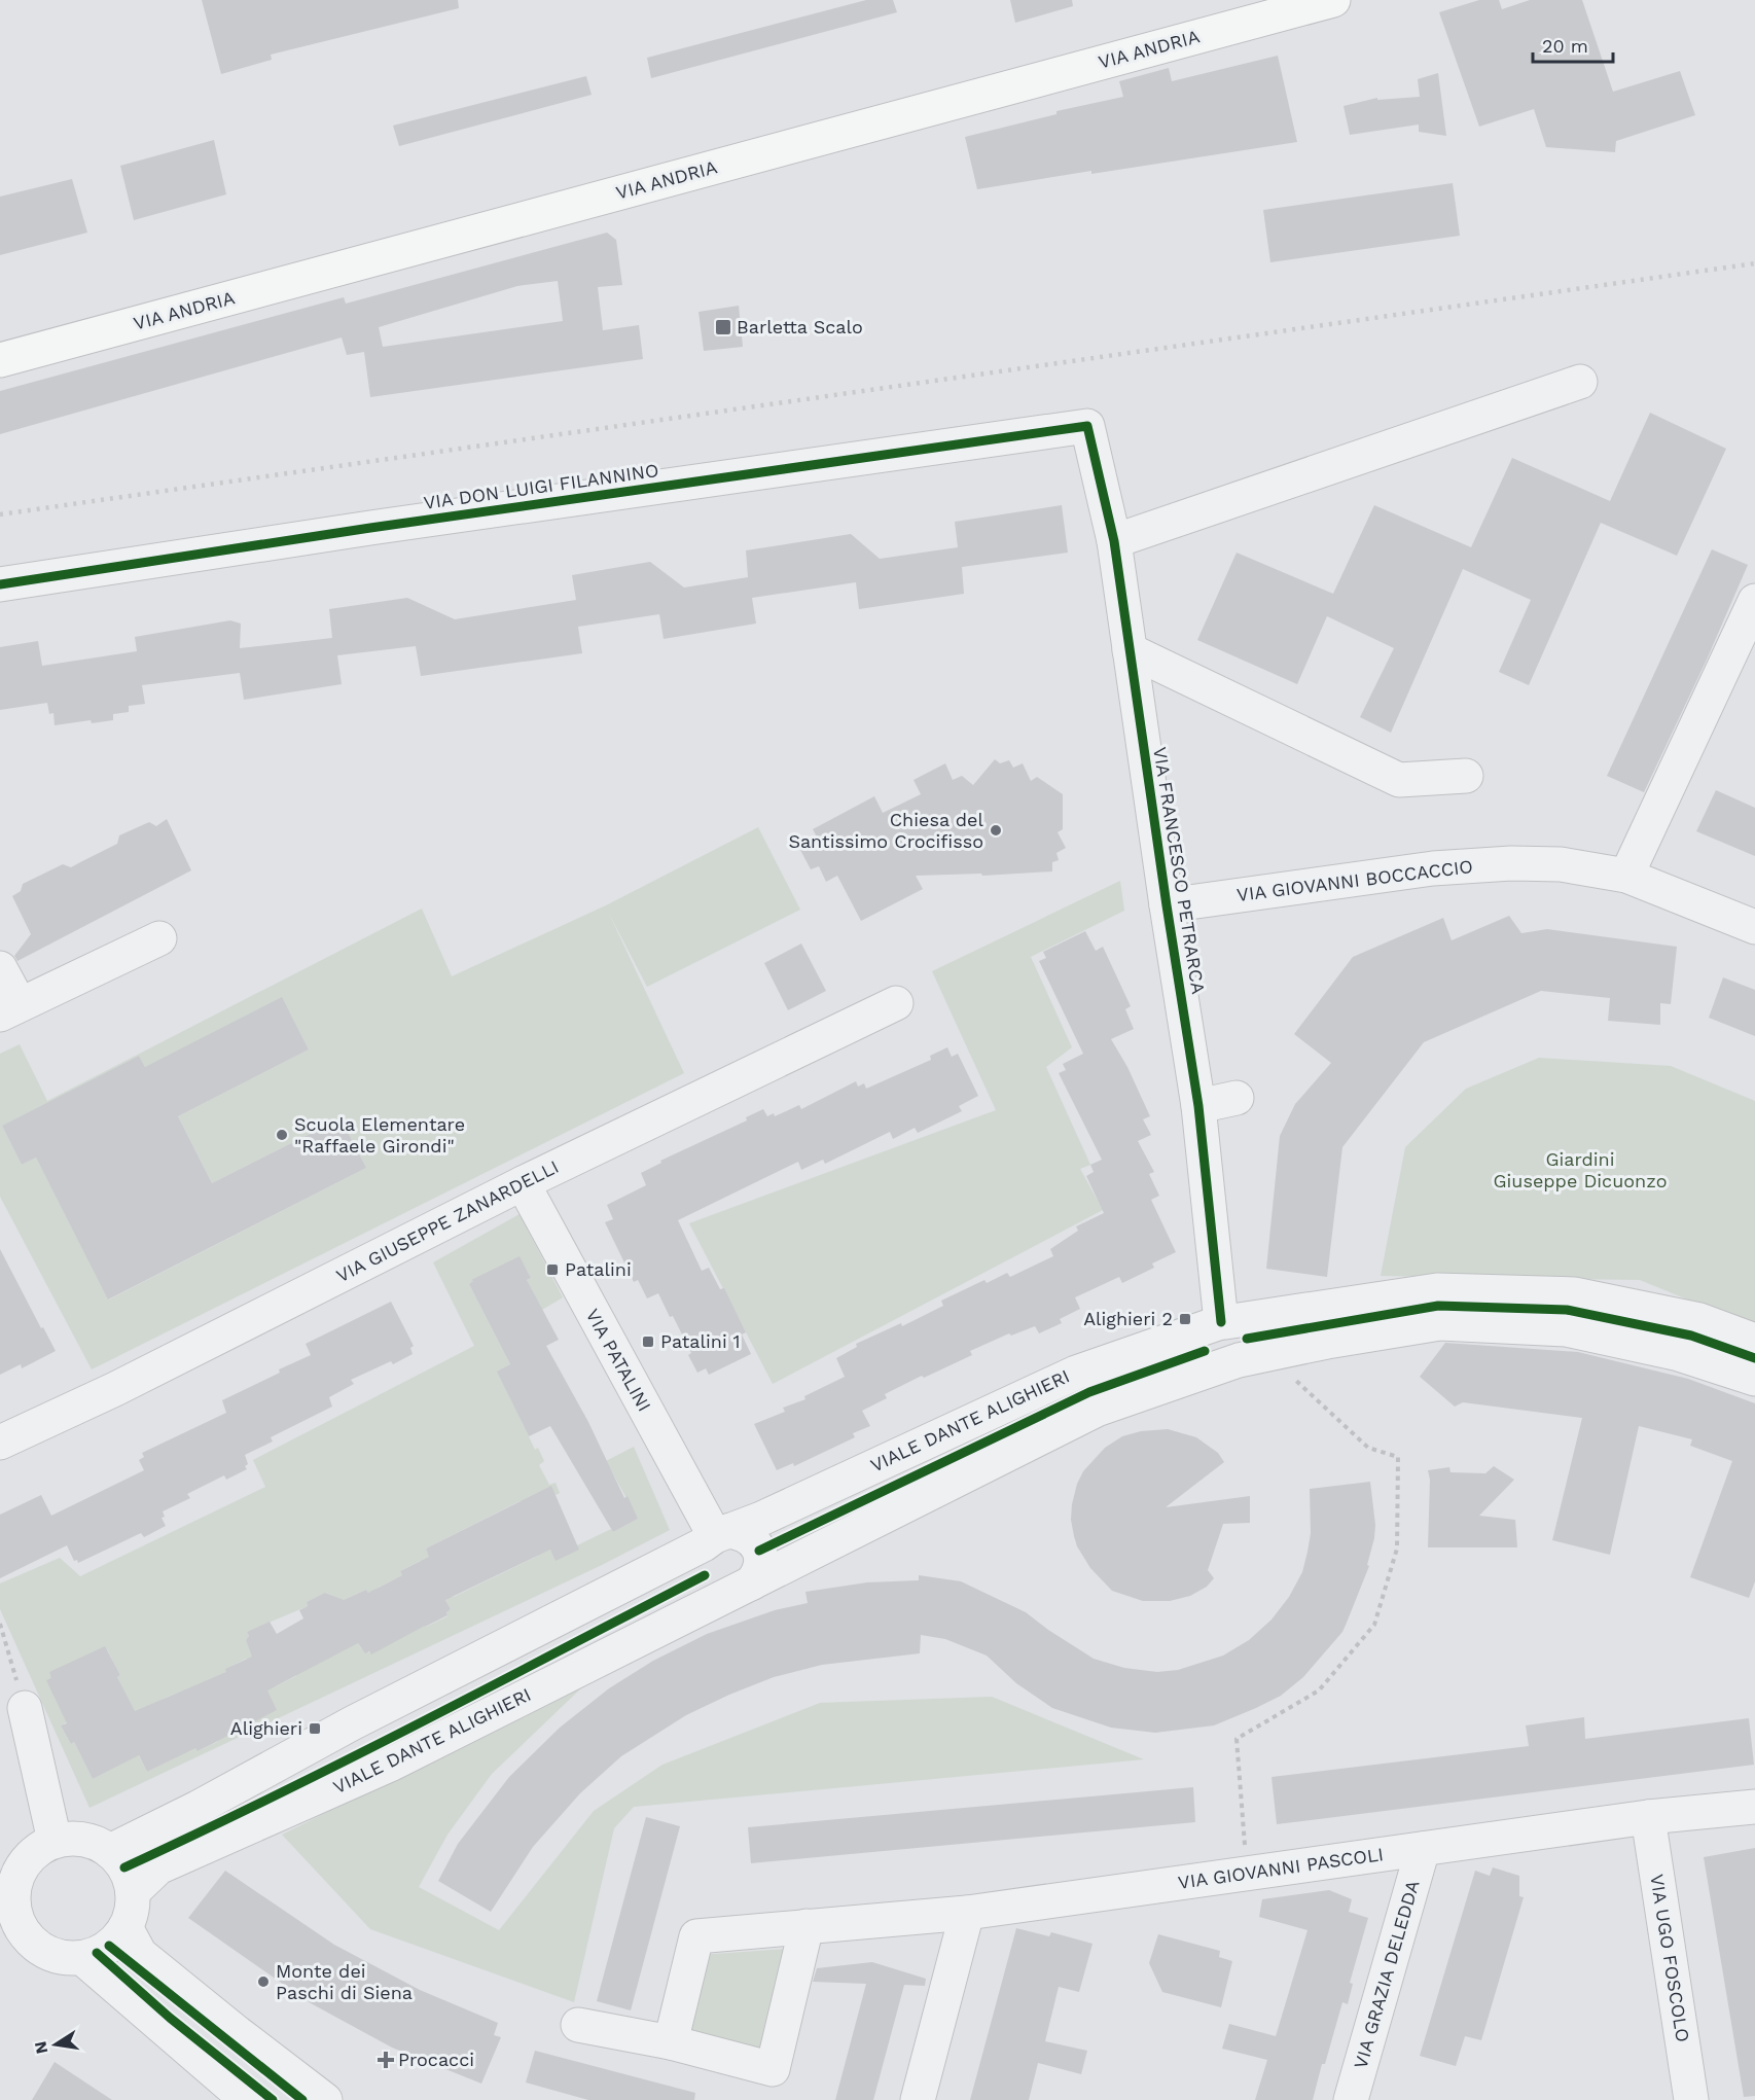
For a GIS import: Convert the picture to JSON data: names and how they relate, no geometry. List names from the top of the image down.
{
  "streets": {
    "main road": ["VIA ANDRIA"],
    "street": [
      "VIA DON LUIGI FILANNINO",
      "VIA FRANCESCO PETRARCA",
      "VIA GIOVANNI BOCCACCIO",
      "VIA GIUSEPPE ZANARDELLI",
      "VIA PATALINI",
      "VIALE DANTE ALIGHIERI",
      "VIA GIOVANNI PASCOLI",
      "VIA UGO FOSCOLO",
      "VIA GRAZIA DELEDDA"
    ]
  },
  "crossings": [
    ["VIA DON LUIGI FILANNINO", "VIA FRANCESCO PETRARCA"],
    ["VIA FRANCESCO PETRARCA", "VIA GIOVANNI BOCCACCIO"],
    ["VIA FRANCESCO PETRARCA", "VIALE DANTE ALIGHIERI"],
    ["VIA GIUSEPPE ZANARDELLI", "VIA PATALINI"],
    ["VIA PATALINI", "VIALE DANTE ALIGHIERI"],
    ["VIA GIOVANNI PASCOLI", "VIA UGO FOSCOLO"],
    ["VIA GIOVANNI PASCOLI", "VIA GRAZIA DELEDDA"]
  ],
  "parks": ["Giardini Giuseppe Dicuonzo"],
  "places": {
    "transit": [
      "Barletta Scalo",
      "Patalini",
      "Alighieri 2",
      "Patalini 1",
      "Alighieri"
    ],
    "other": ["Chiesa del Santissimo Crocifisso", "Scuola Elementare \"Raffaele Girondi\"", "Monte dei Paschi di Siena"],
    "health": ["Procacci"]
  },
  "scale_bar": "20 m",
  "north": "left"
}
